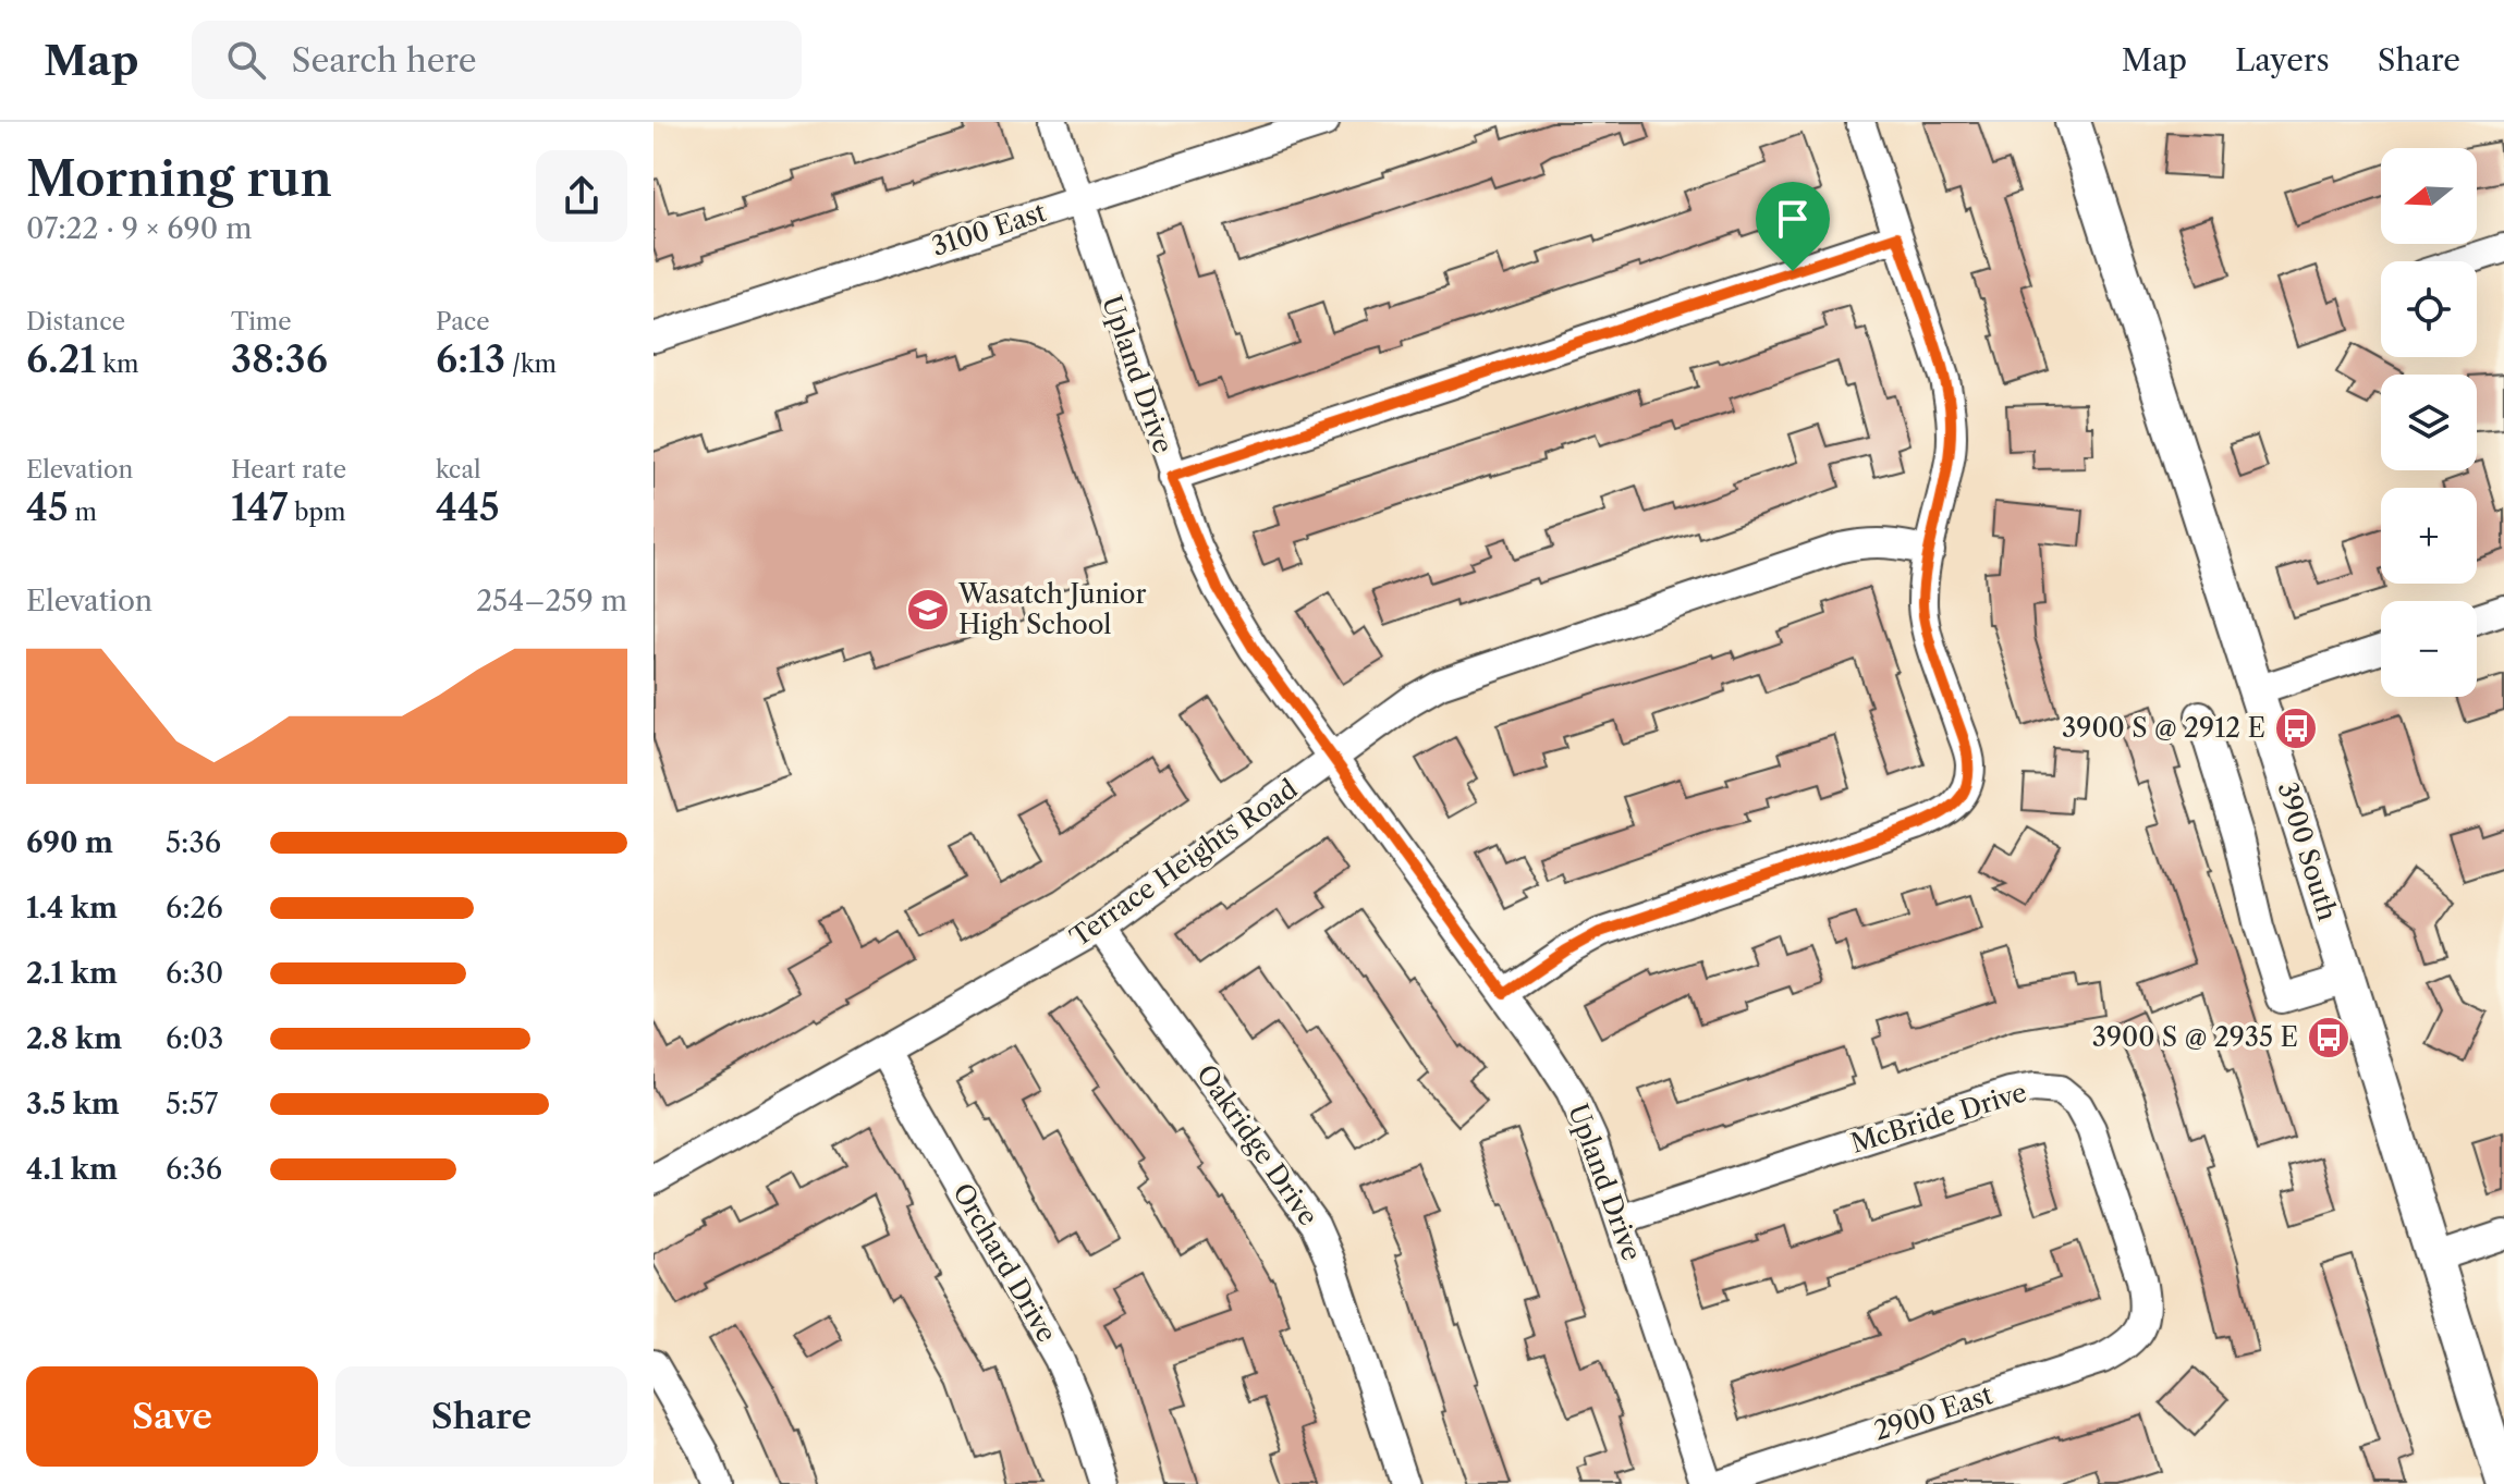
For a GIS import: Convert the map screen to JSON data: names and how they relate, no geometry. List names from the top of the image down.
{
  "streets": {
    "main road": ["3900 South"],
    "street": [
      "3100 East",
      "Upland Drive",
      "Terrace Heights Road",
      "McBride Drive",
      "Oakridge Drive",
      "Orchard Drive",
      "2900 East"
    ]
  },
  "crossings": [
    ["3100 East", "Upland Drive"],
    ["Upland Drive", "Terrace Heights Road"],
    ["Upland Drive", "McBride Drive"],
    ["Terrace Heights Road", "Oakridge Drive"],
    ["Terrace Heights Road", "Orchard Drive"],
    ["McBride Drive", "2900 East"]
  ],
  "places": {
    "school or university": ["Wasatch Junior High School"],
    "bus stop": ["3900 S @ 2912 E", "3900 S @ 2935 E"]
  },
  "north": "left",
  "page": {
    "header": "Map",
    "search": "Search here",
    "nav": ["Map", "Layers", "Share"],
    "heading": ["Morning run", "07:22 · 9 × 690 m"],
    "map_buttons": ["+", "−"],
    "stats": [
      ["Distance", "6.21 km"],
      ["Time", "38:36"],
      ["Pace", "6:13 /km"],
      ["Elevation", "45 m"],
      ["Heart rate", "147 bpm"],
      ["kcal", "445"]
    ],
    "chart": ["Elevation", "254–259 m"],
    "list": [
      {
        "name": "690 m",
        "note": "5:36"
      },
      {
        "name": "1.4 km",
        "note": "6:26"
      },
      {
        "name": "2.1 km",
        "note": "6:30"
      },
      {
        "name": "2.8 km",
        "note": "6:03"
      },
      {
        "name": "3.5 km",
        "note": "5:57"
      },
      {
        "name": "4.1 km",
        "note": "6:36"
      }
    ],
    "buttons": ["Save", "Share"]
  }
}
